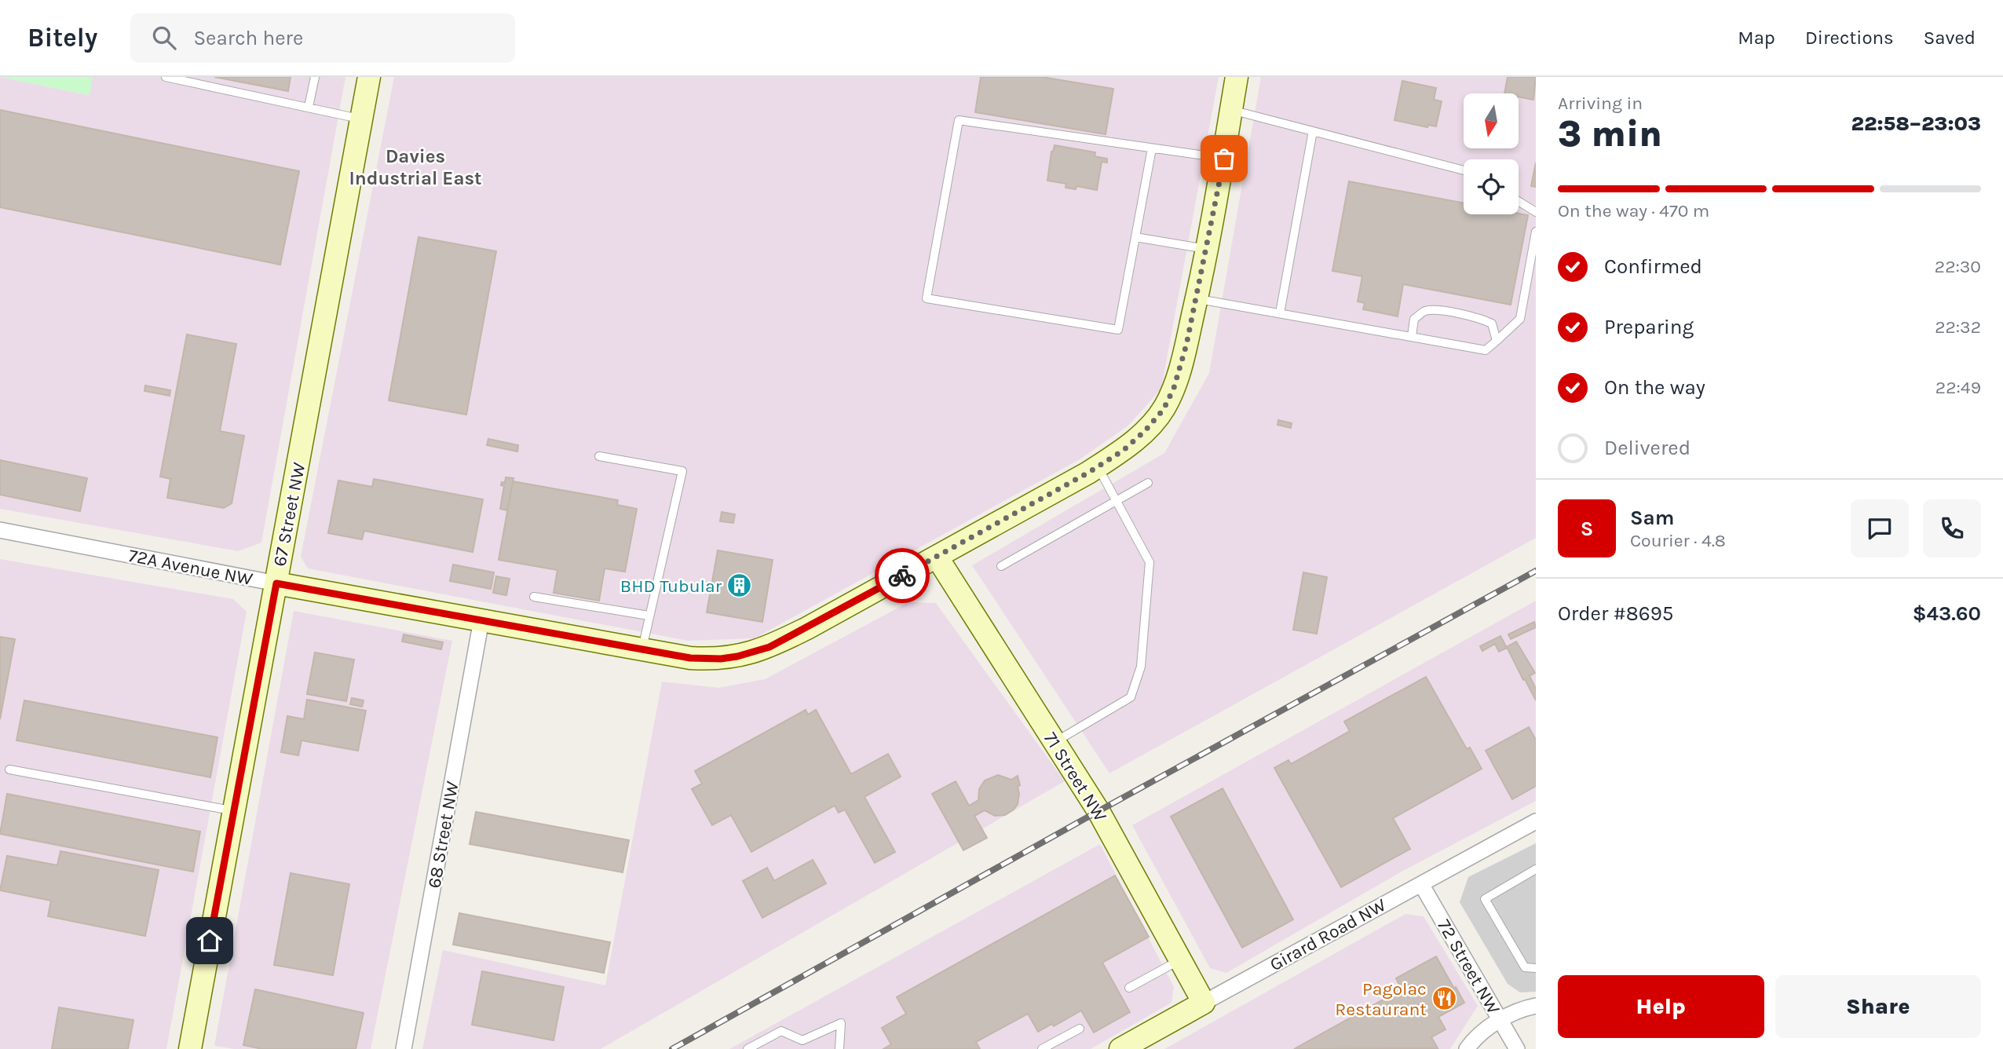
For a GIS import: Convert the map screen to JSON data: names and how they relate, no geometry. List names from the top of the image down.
{
  "streets": {
    "street": [
      "67 Street NW",
      "72A Avenue NW",
      "71 Street NW",
      "68 Street NW",
      "Girard Road NW",
      "72 Street NW"
    ]
  },
  "crossings": [
    ["67 Street NW", "72A Avenue NW"],
    ["72A Avenue NW", "71 Street NW"],
    ["72A Avenue NW", "68 Street NW"],
    ["71 Street NW", "Girard Road NW"],
    ["Girard Road NW", "72 Street NW"]
  ],
  "districts": ["Davies Industrial East"],
  "places": {
    "building": ["BHD Tubular"],
    "restaurant": ["Pagolac Restaurant"]
  },
  "north": "bottom",
  "page": {
    "header": "Bitely",
    "search": "Search here",
    "nav": ["Map", "Directions", "Saved"],
    "heading": ["3 min", "Arriving in", "22:58–23:03"],
    "panel": [
      "Sam",
      "Courier · 4.8",
      "Order #8695",
      "$43.60"
    ],
    "bar": "On the way · 470 m",
    "list": [
      ["Confirmed", "22:30"],
      ["Preparing", "22:32"],
      ["On the way", "22:49"],
      "Delivered"
    ],
    "round": "S",
    "buttons": ["Help", "Share"]
  }
}
